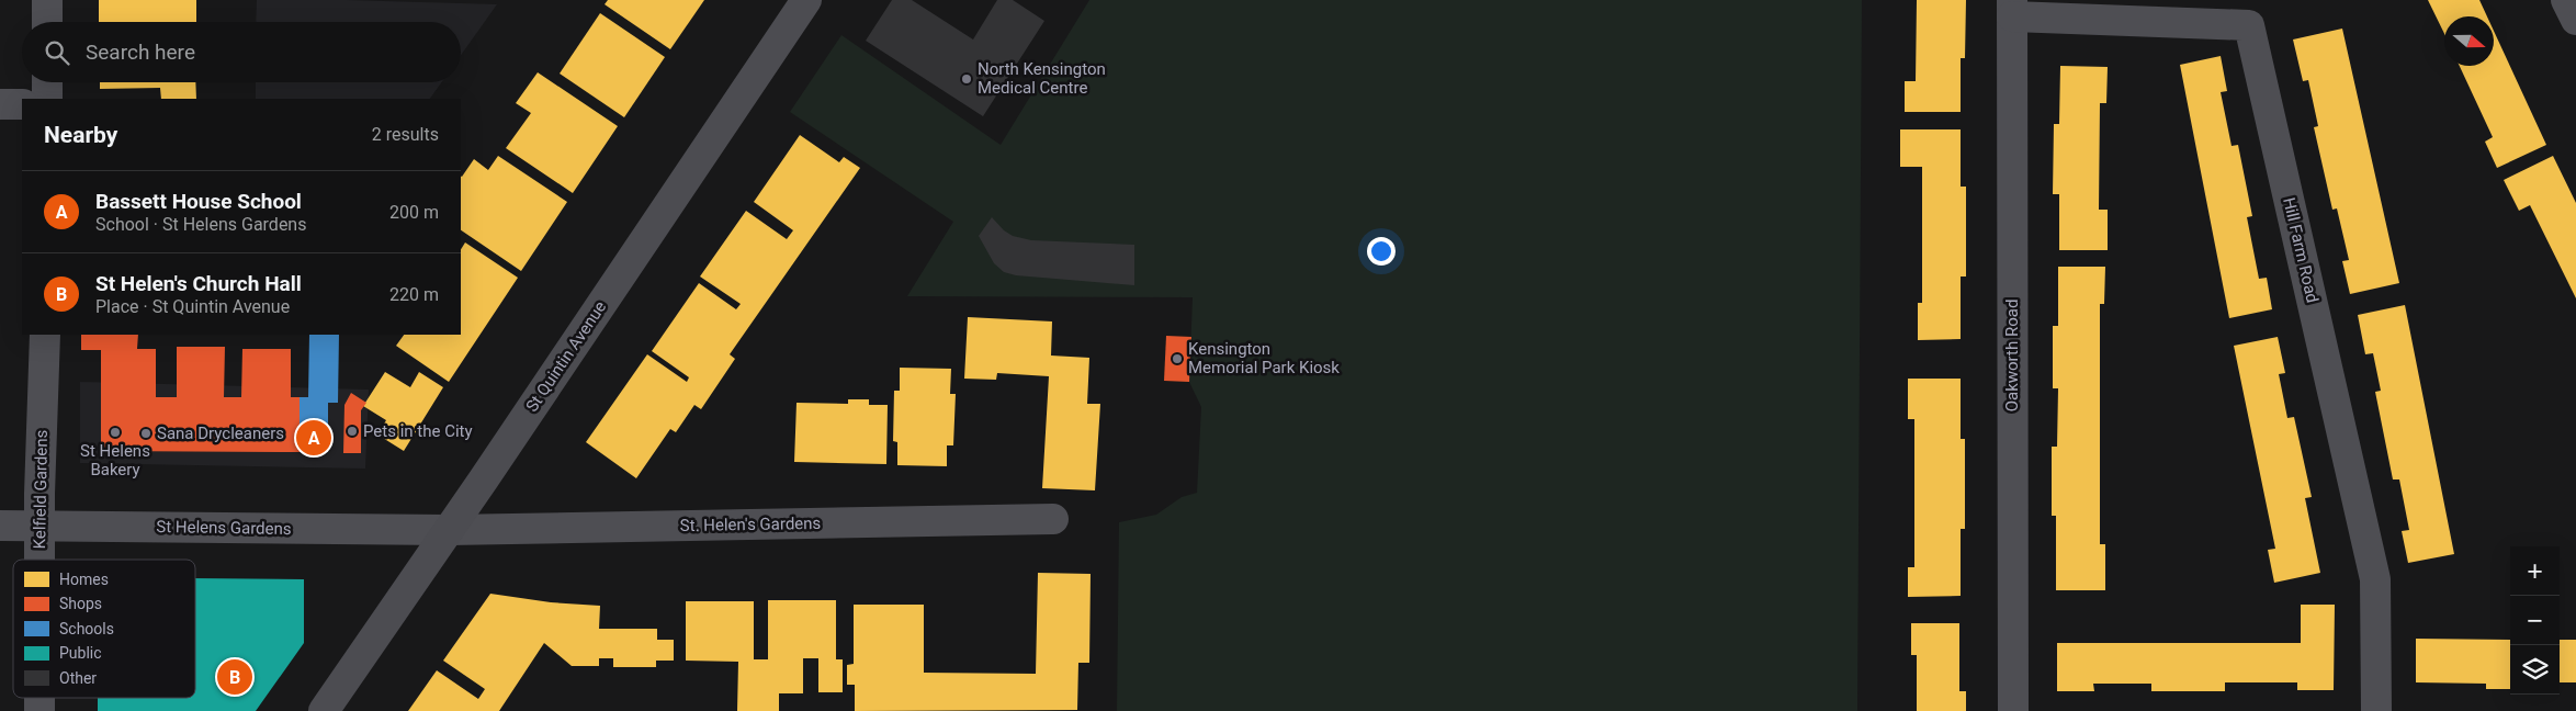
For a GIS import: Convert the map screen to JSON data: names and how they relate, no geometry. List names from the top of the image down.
{
  "streets": {
    "main road": ["St Quintin Avenue"],
    "street": [
      "Hill Farm Road",
      "Oakworth Road",
      "Kelfield Gardens",
      "St. Helen's Gardens",
      "St Helens Gardens"
    ]
  },
  "crossings": [
    ["Hill Farm Road", "Oakworth Road"],
    ["St Quintin Avenue", "St. Helen's Gardens"],
    ["St Quintin Avenue", "St Helens Gardens"],
    ["Kelfield Gardens", "St Helens Gardens"],
    ["St. Helen's Gardens", "St Helens Gardens"]
  ],
  "places": [
    "North Kensington Medical Centre",
    "Kensington Memorial Park Kiosk",
    "Pets in the City",
    "St Helens Bakery",
    "Sana Drycleaners"
  ],
  "legend": [
    "Homes",
    "Shops",
    "Schools",
    "Public",
    "Other"
  ],
  "north": "right",
  "page": {
    "search": "Search here",
    "heading": ["Nearby", "2 results"],
    "list": [
      {
        "mark": "A",
        "name": "Bassett House School",
        "note": "School · St Helens Gardens",
        "value": "200 m"
      },
      {
        "mark": "B",
        "name": "St Helen's Church Hall",
        "note": "Place · St Quintin Avenue",
        "value": "220 m"
      }
    ],
    "pins": ["A", "B"],
    "map_buttons": ["+", "−"]
  }
}
